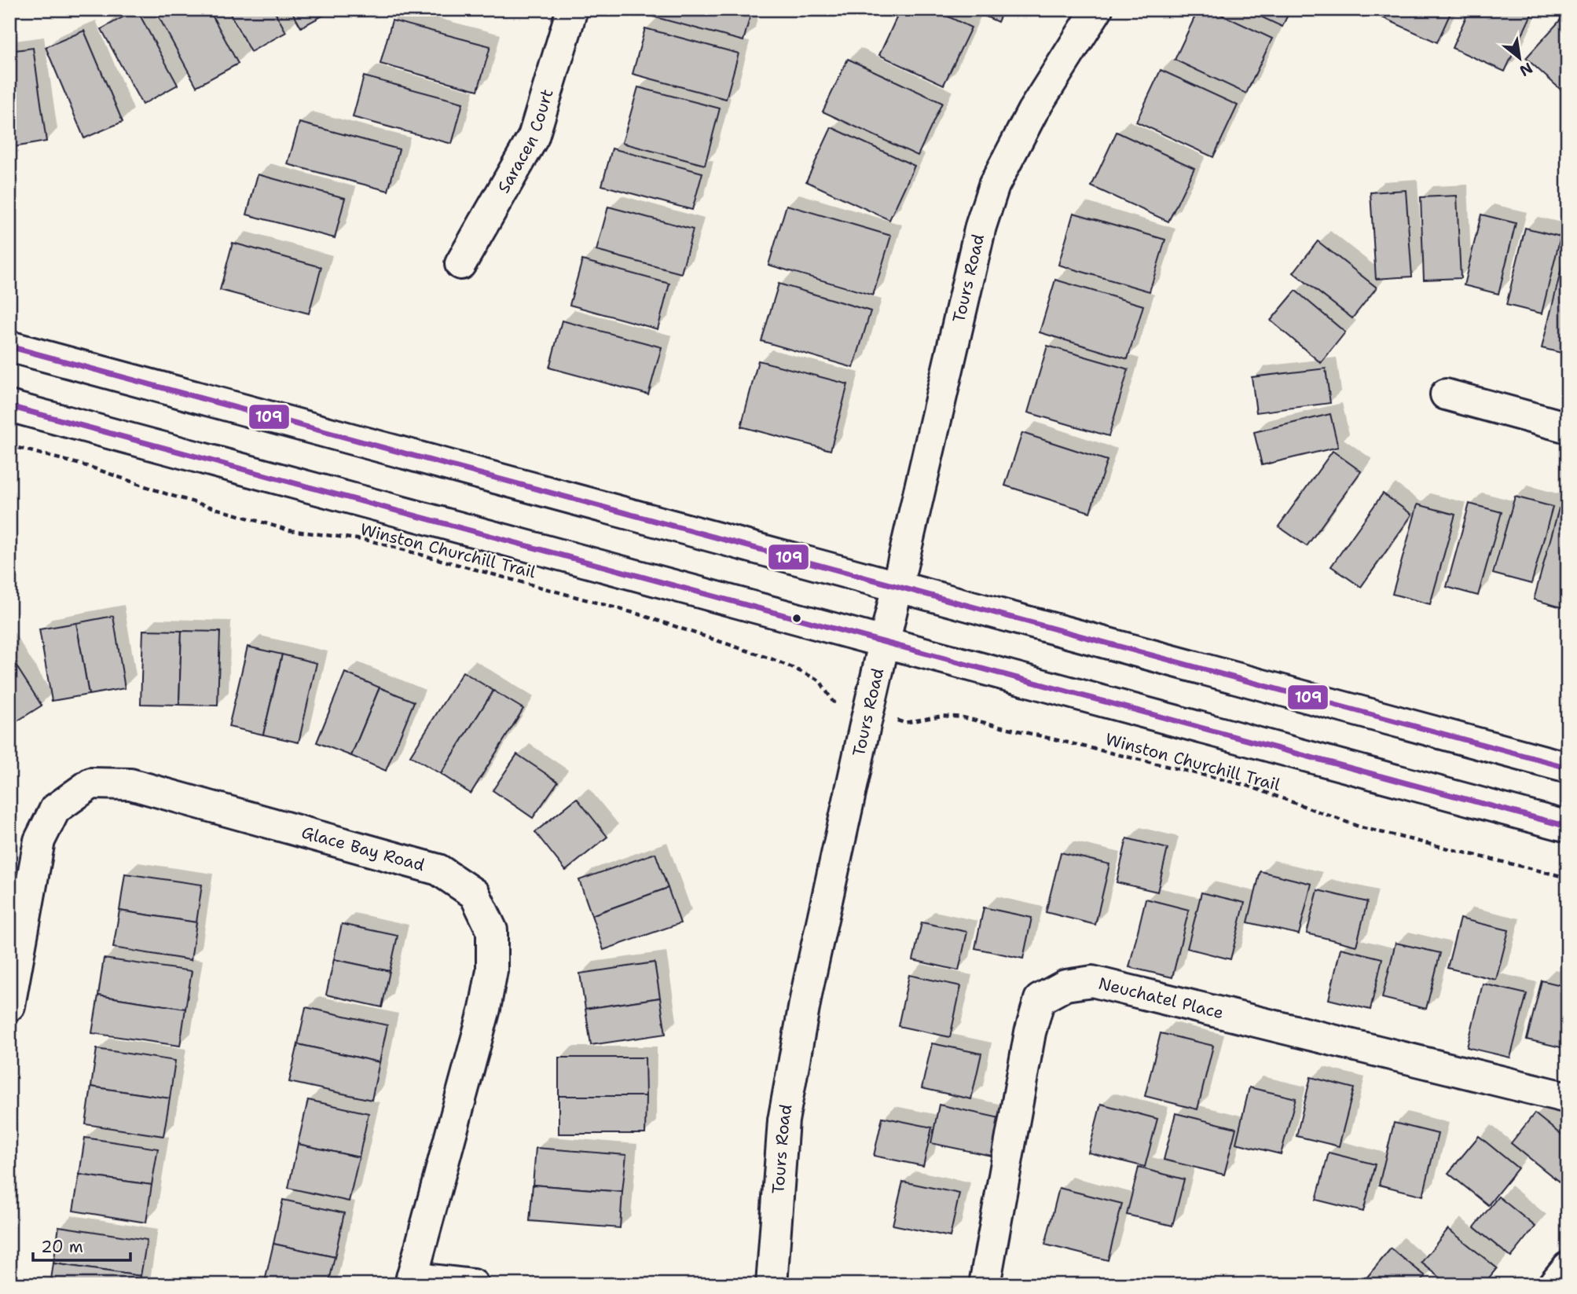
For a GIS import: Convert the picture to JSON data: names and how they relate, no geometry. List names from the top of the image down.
{
  "streets": {
    "street": [
      "Saracen Court",
      "Tours Road",
      "Glace Bay Road",
      "Neuchatel Place"
    ],
    "path": ["Winston Churchill Trail"]
  },
  "lines": ["transit line 109"],
  "scale_bar": "20 m",
  "north": "bottom right"
}
